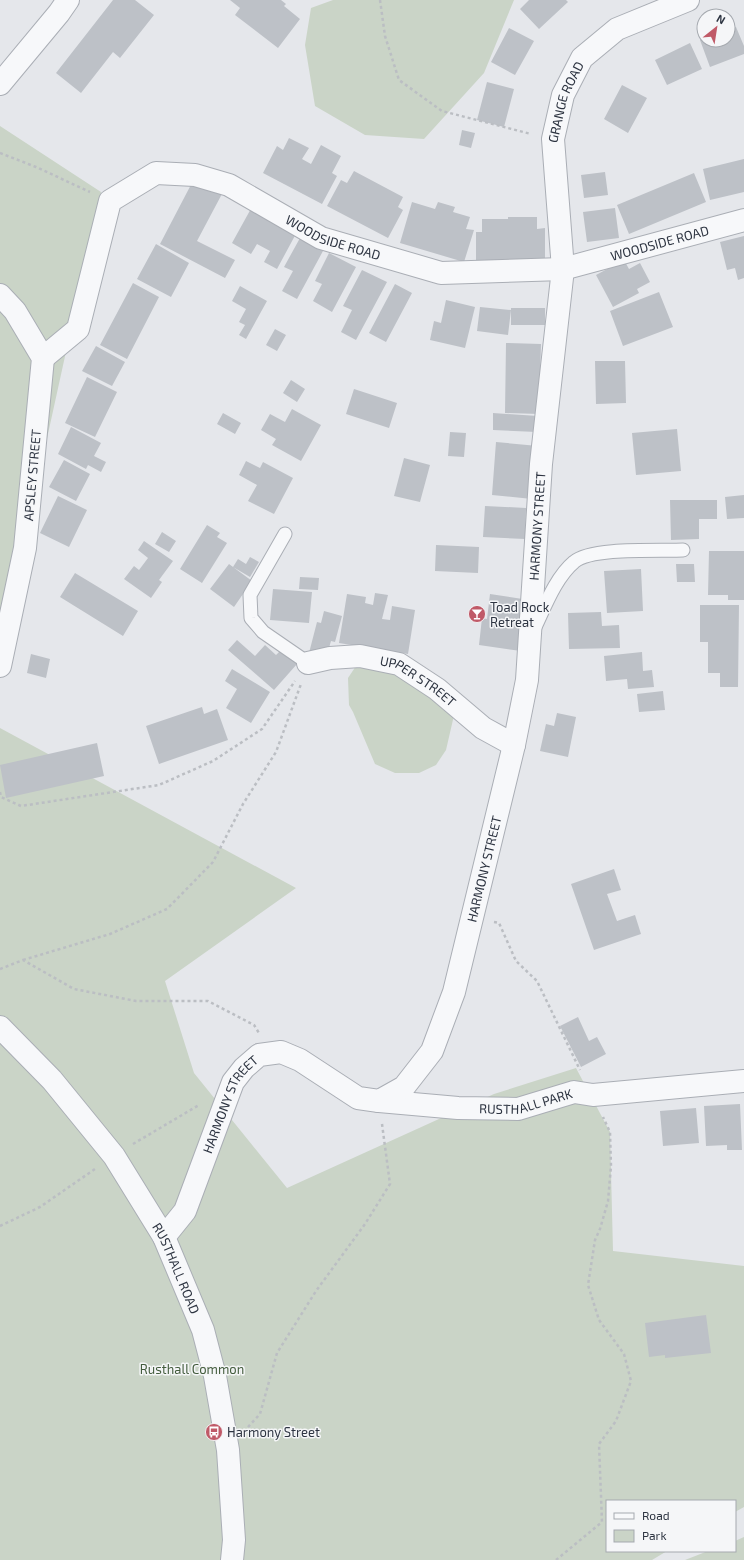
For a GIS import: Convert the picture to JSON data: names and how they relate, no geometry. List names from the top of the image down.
{
  "streets": {
    "street": [
      "GRANGE ROAD",
      "WOODSIDE ROAD",
      "APSLEY STREET",
      "HARMONY STREET",
      "UPPER STREET",
      "RUSTHALL PARK",
      "RUSTHALL ROAD"
    ]
  },
  "crossings": [
    ["GRANGE ROAD", "WOODSIDE ROAD"],
    ["GRANGE ROAD", "HARMONY STREET"],
    ["WOODSIDE ROAD", "HARMONY STREET"],
    ["HARMONY STREET", "UPPER STREET"],
    ["HARMONY STREET", "RUSTHALL PARK"],
    ["HARMONY STREET", "RUSTHALL ROAD"]
  ],
  "parks": ["Rusthall Common"],
  "places": {
    "bar": ["Toad Rock Retreat"],
    "bus stop": ["Harmony Street"]
  },
  "legend": ["Road", "Park"],
  "north": "top right"
}
